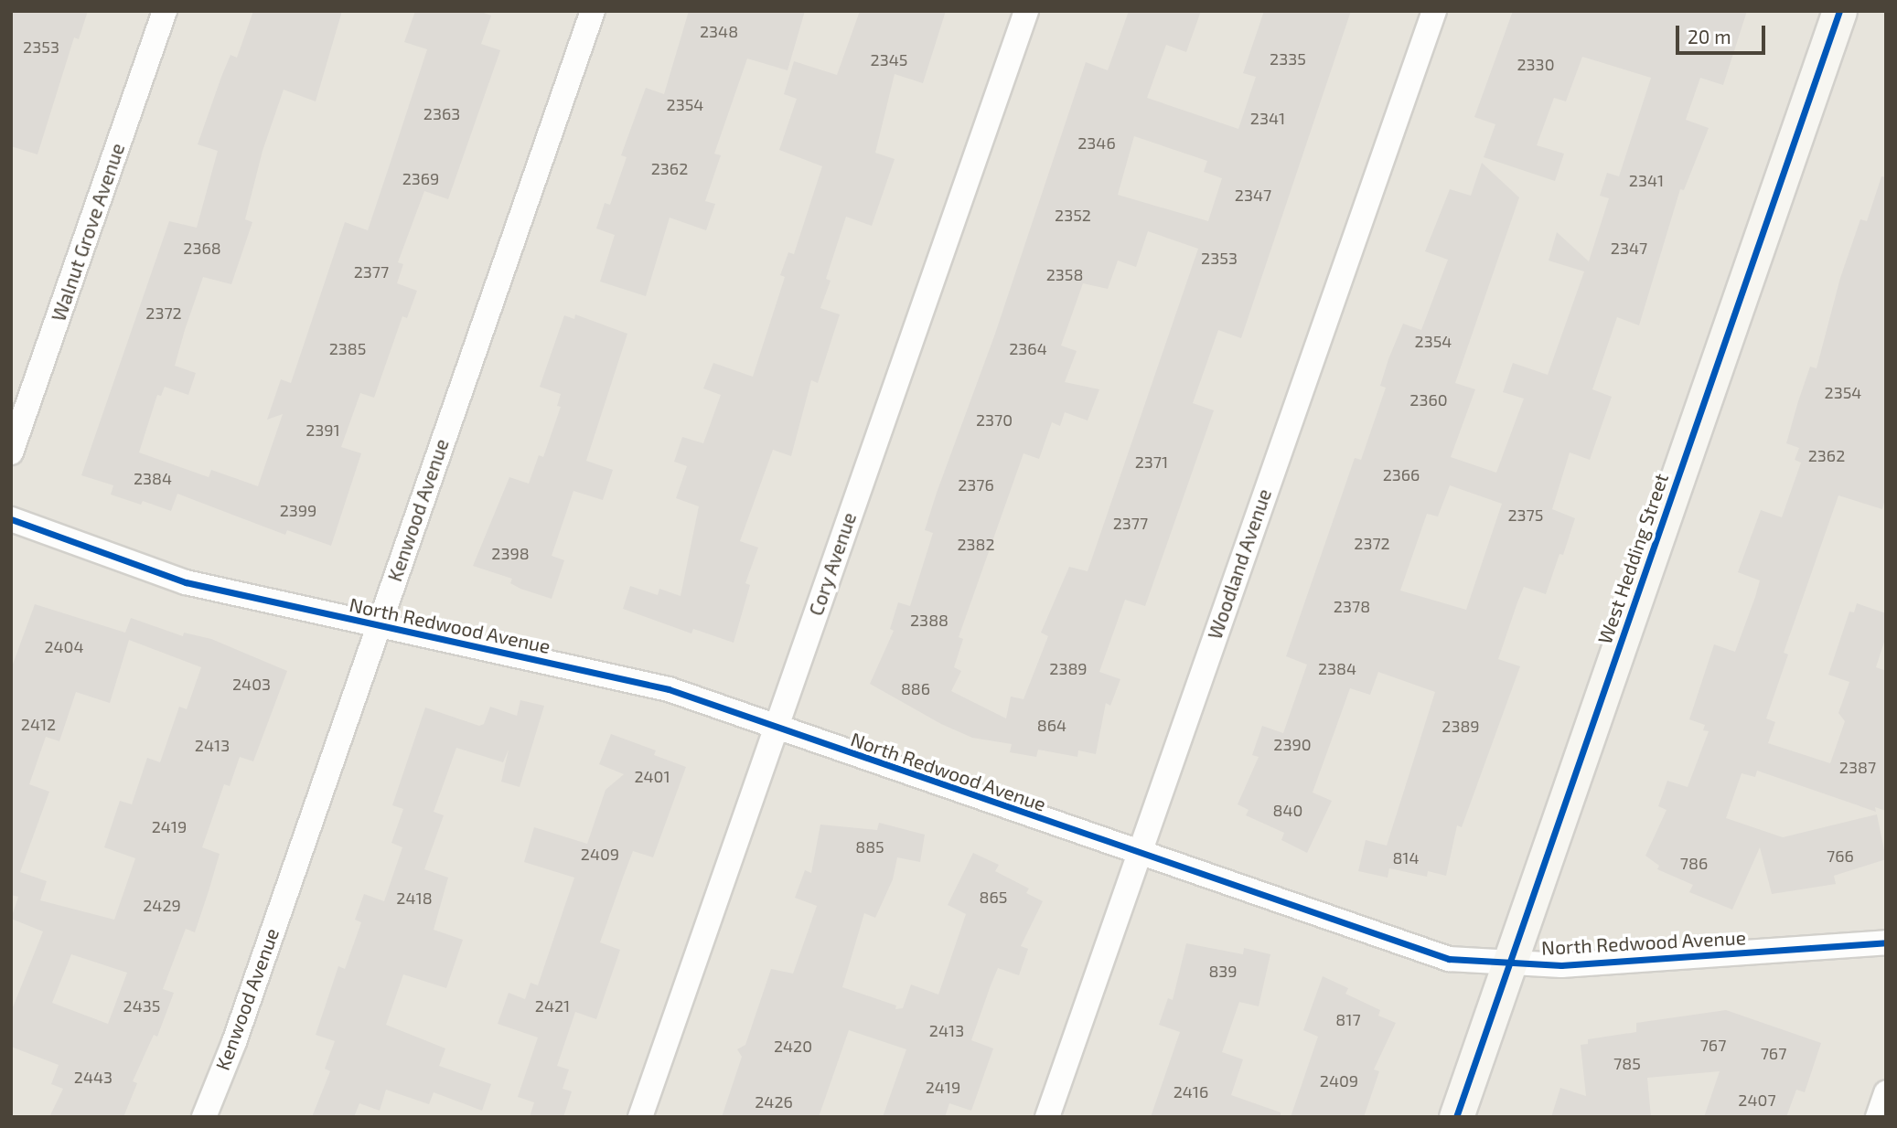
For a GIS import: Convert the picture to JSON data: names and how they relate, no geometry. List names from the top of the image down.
{
  "streets": {
    "main road": ["West Hedding Street"],
    "street": [
      "Walnut Grove Avenue",
      "Kenwood Avenue",
      "Cory Avenue",
      "Woodland Avenue",
      "North Redwood Avenue"
    ]
  },
  "crossings": [
    ["Kenwood Avenue", "North Redwood Avenue"],
    ["West Hedding Street", "North Redwood Avenue"],
    ["Cory Avenue", "North Redwood Avenue"],
    ["Woodland Avenue", "North Redwood Avenue"]
  ],
  "house_numbers": [
    "2348",
    "2353",
    "2335",
    "2345",
    "2330",
    "2354",
    "2363",
    "2341",
    "2346",
    "2362",
    "2369",
    "2341",
    "2347",
    "2352",
    "2368",
    "2347",
    "2353",
    "2377",
    "2358",
    "2372",
    "2354",
    "2385",
    "2364",
    "2354",
    "2360",
    "2370",
    "2391",
    "2362",
    "2371",
    "2366",
    "2384",
    "2376",
    "2399",
    "2375",
    "2377",
    "2372",
    "2382",
    "2398",
    "2378",
    "2388",
    "2404",
    "2389",
    "2384",
    "2403",
    "886",
    "2412",
    "864",
    "2389",
    "2390",
    "2413",
    "2387",
    "2401",
    "840",
    "2419",
    "885",
    "2409",
    "766",
    "814",
    "786",
    "865",
    "2418",
    "2429",
    "839",
    "2435",
    "2421",
    "817",
    "2413",
    "767",
    "2420",
    "767",
    "785",
    "2443",
    "2409",
    "2419",
    "2416",
    "2407",
    "2426"
  ],
  "scale_bar": "20 m"
}
